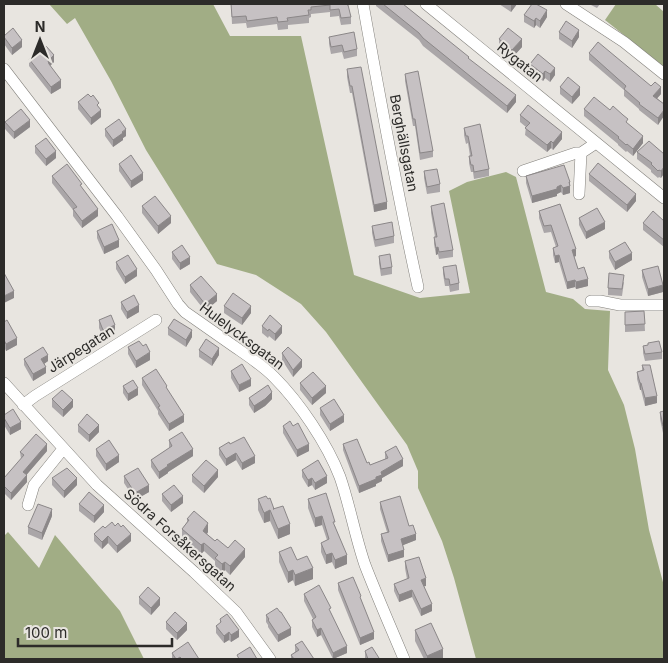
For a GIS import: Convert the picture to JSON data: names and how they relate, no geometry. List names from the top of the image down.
{
  "streets": {
    "street": [
      "Rygatan",
      "Berghällsgatan",
      "Hulelycksgatan",
      "Järpegatan",
      "Södra Forsåkersgatan"
    ]
  },
  "crossings": [
    ["Järpegatan", "Södra Forsåkersgatan"]
  ],
  "scale_bar": "100 m",
  "north": "top"
}
